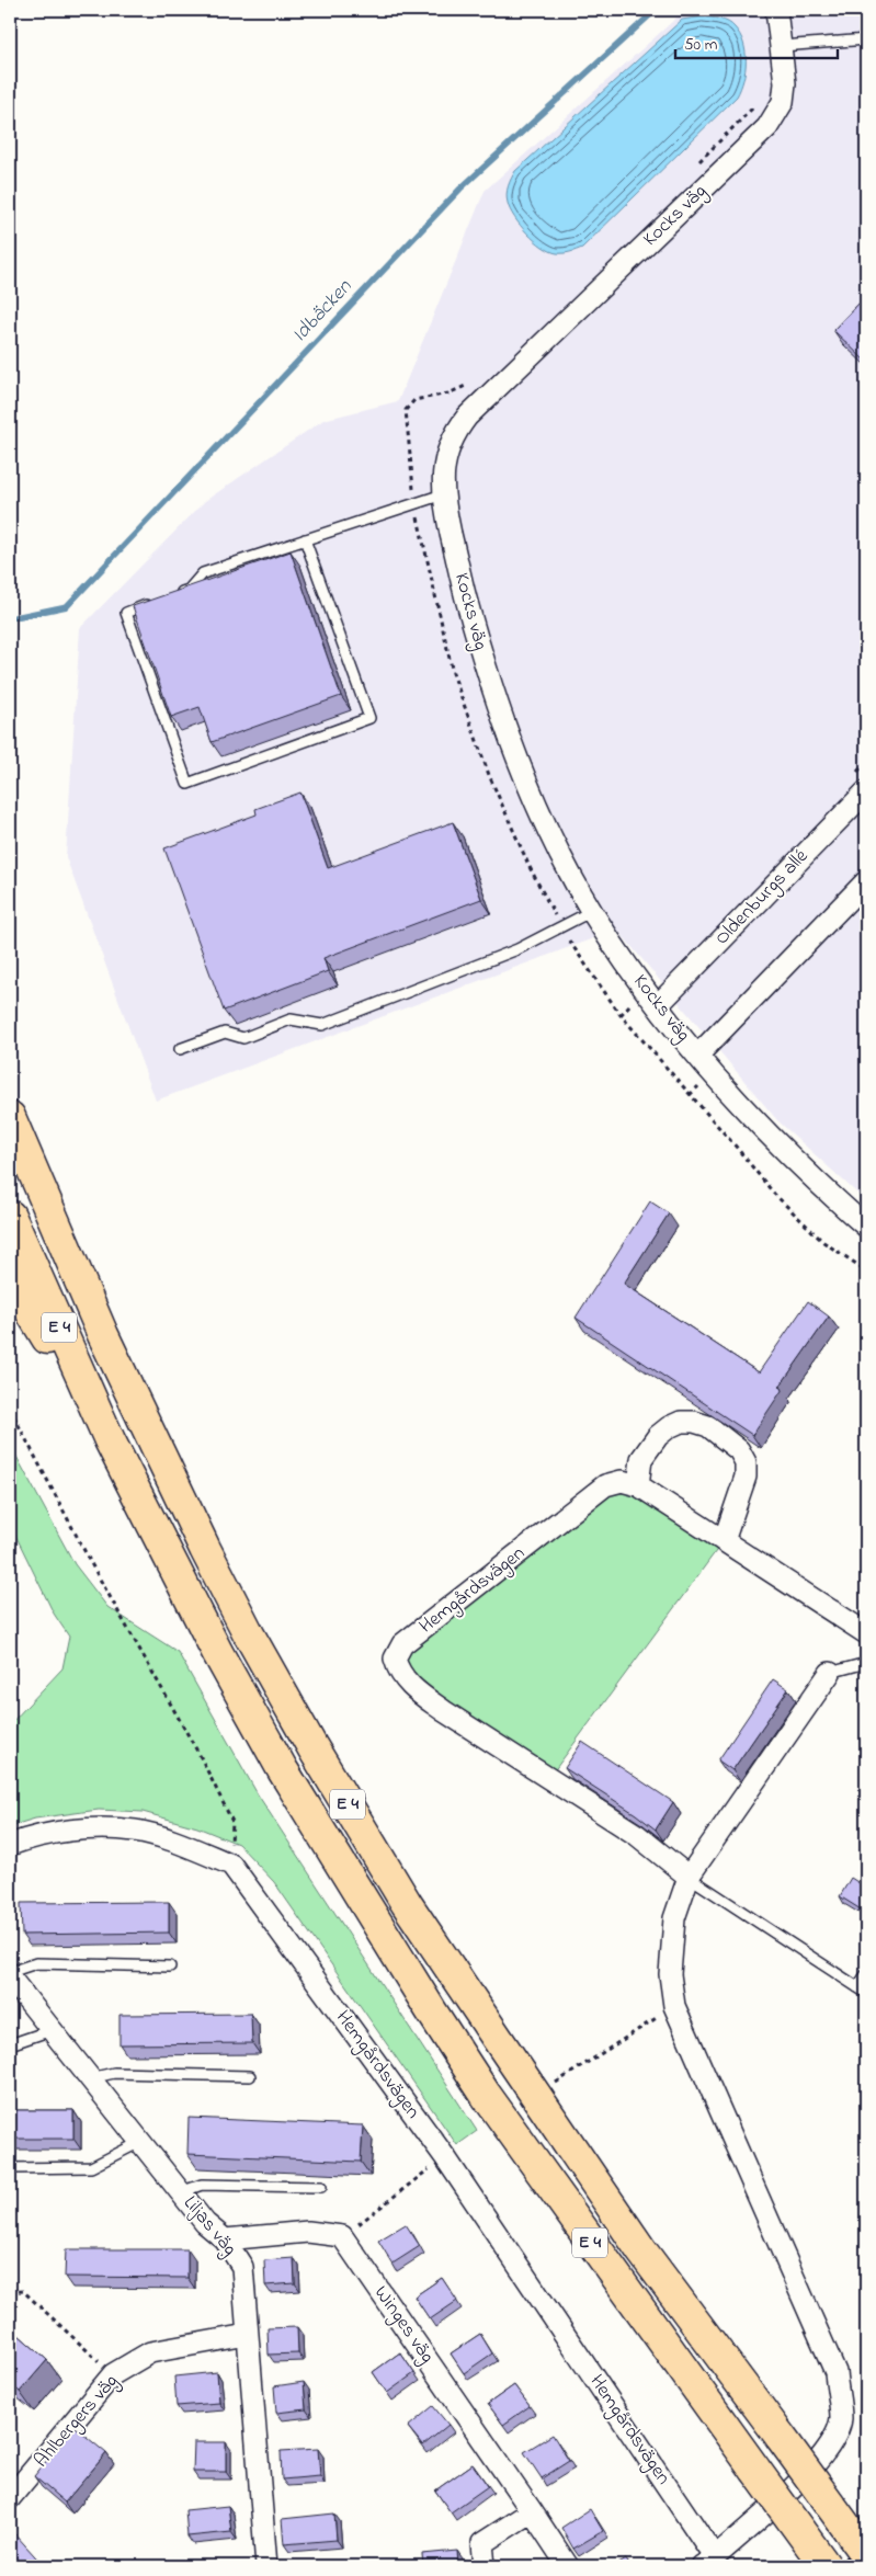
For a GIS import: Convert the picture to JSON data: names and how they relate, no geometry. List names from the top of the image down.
{
  "streets": {
    "highway": ["E 4"],
    "street": [
      "Kocks väg",
      "Oldenburgs allé",
      "Hemgårdsvägen",
      "Liljas väg",
      "Winges väg",
      "Ahlbergers väg"
    ]
  },
  "crossings": [
    ["Kocks väg", "Oldenburgs allé"],
    ["Liljas väg", "Ahlbergers väg"]
  ],
  "water": ["Idbäcken"],
  "scale_bar": "50 m"
}
